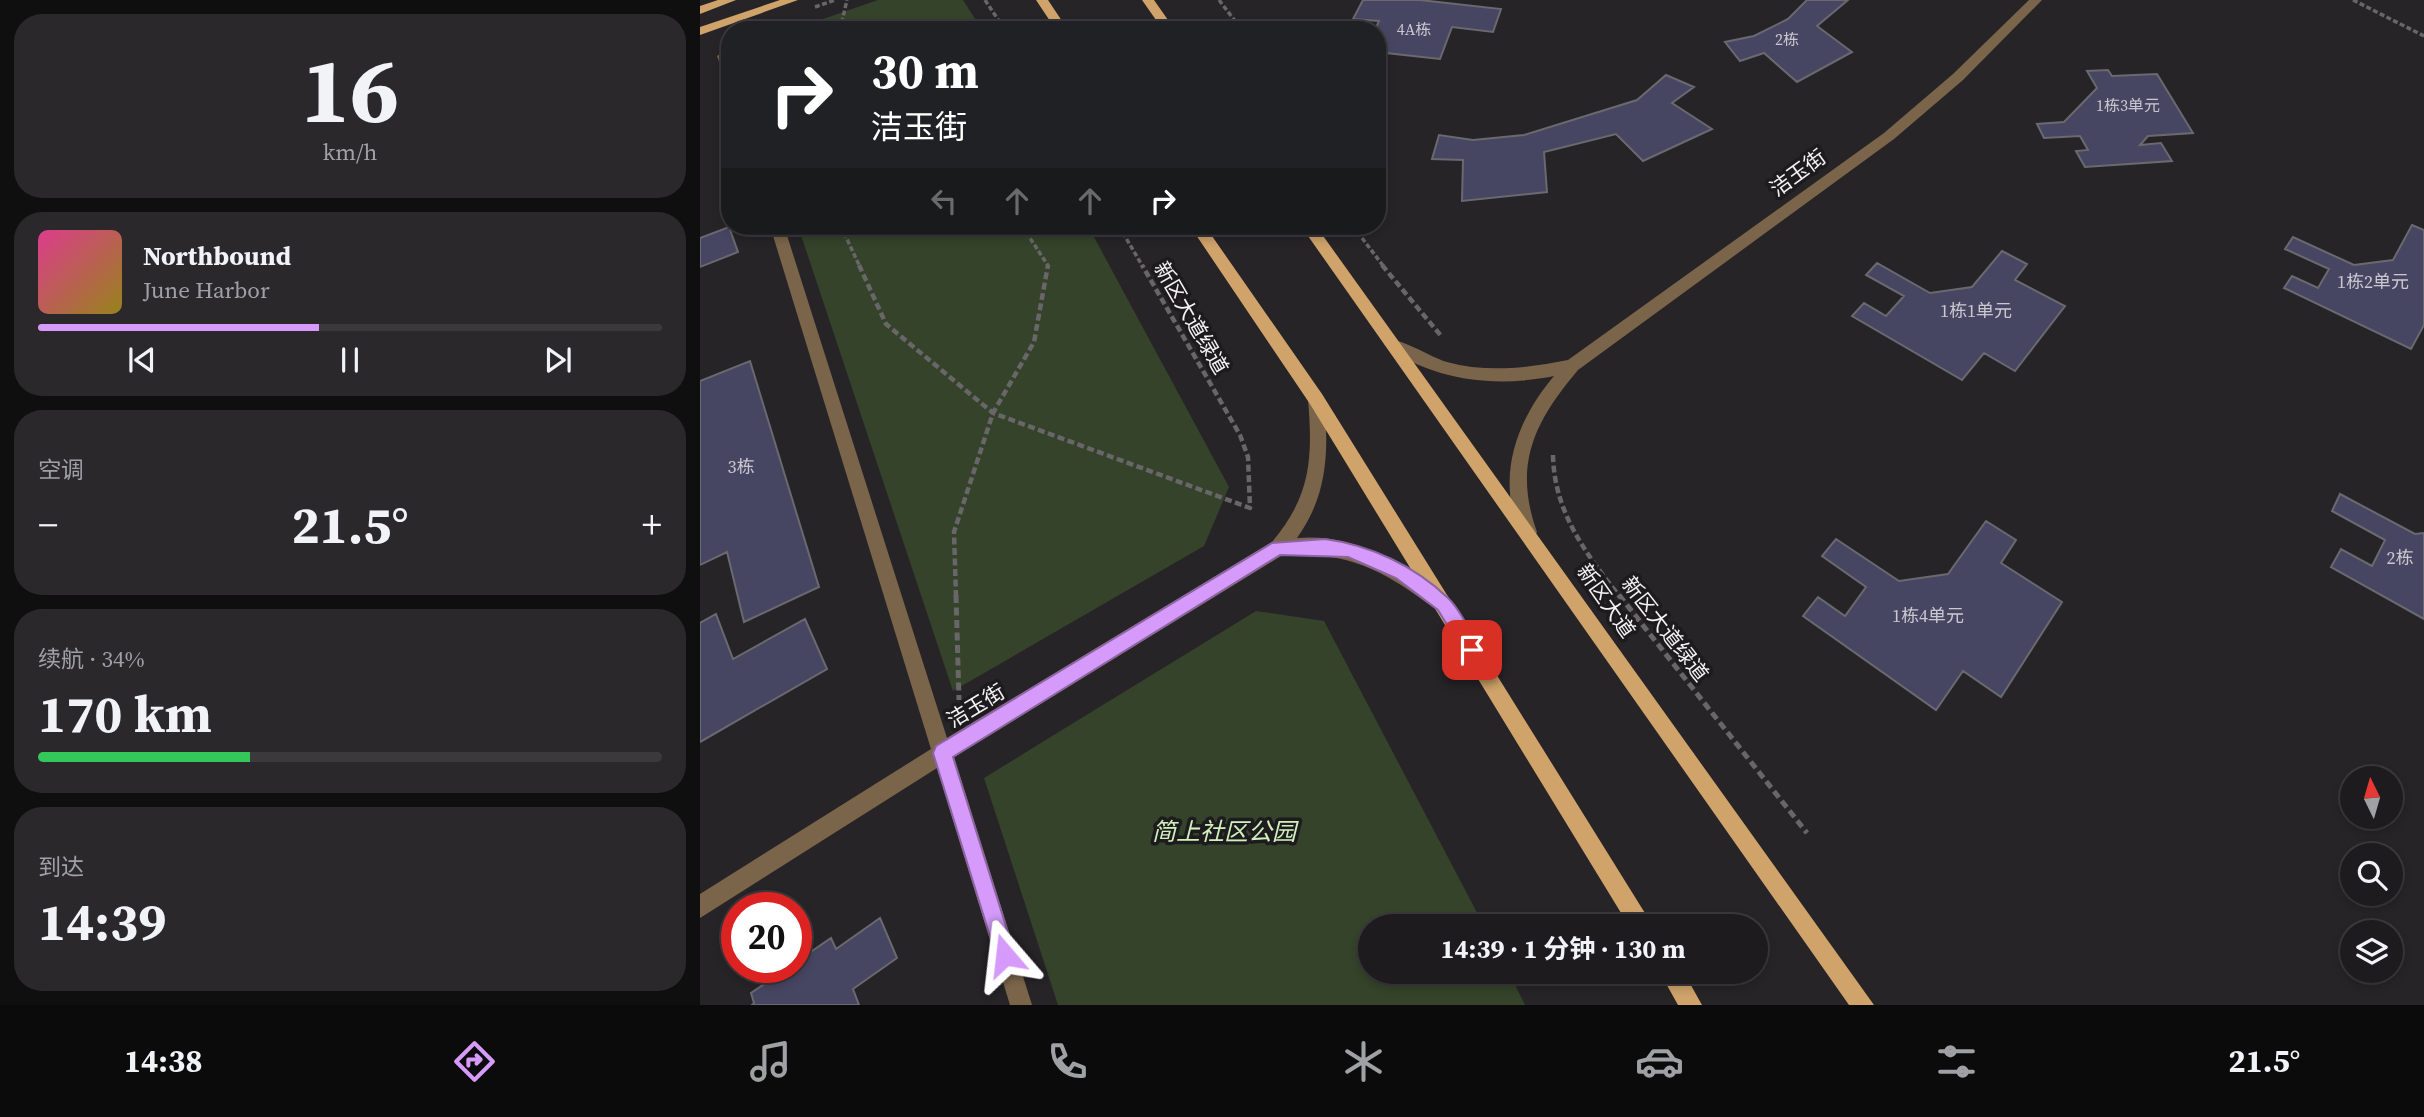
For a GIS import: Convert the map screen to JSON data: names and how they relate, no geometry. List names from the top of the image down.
{
  "streets": {
    "main road": ["新区大道"],
    "street": ["洁玉街"],
    "path": ["新区大道绿道"]
  },
  "parks": ["简上社区公园"],
  "house_numbers": [
    "4A栋",
    "2栋",
    "1栋3单元",
    "1栋2单元",
    "1栋1单元",
    "3栋",
    "2栋",
    "1栋4单元"
  ],
  "north": "top",
  "page": {
    "tile": [
      ["16", "km/h"],
      "空调",
      ["续航 · 34%", "170 km"],
      ["到达", "14:39"]
    ],
    "turn": ["30 m", "洁玉街"],
    "song": ["Northbound", "June Harbor"],
    "heat": ["−", "21.5°", "+"],
    "limit": "20",
    "trip": "14:39 · 1 分钟 · 130 m",
    "tabs": ["14:38", "21.5°"]
  }
}
